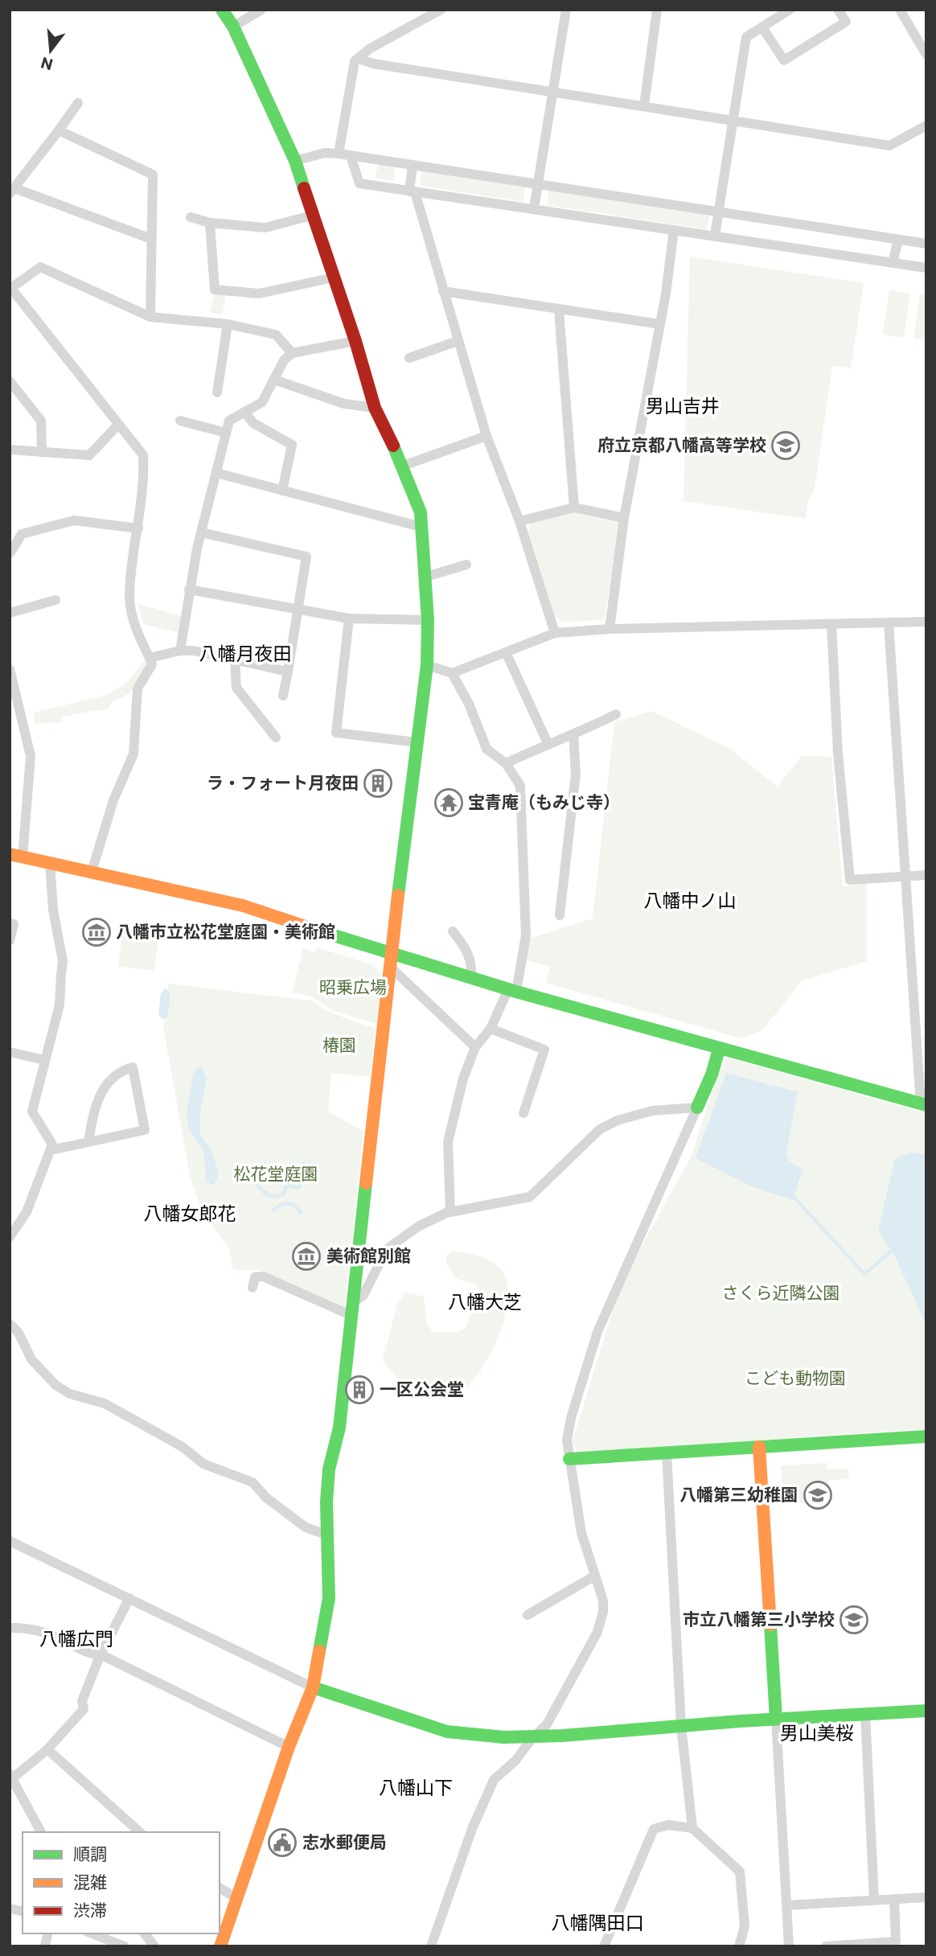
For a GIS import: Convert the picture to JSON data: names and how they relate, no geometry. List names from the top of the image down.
{
  "districts": [
    "男山吉井",
    "八幡月夜田",
    "八幡中ノ山",
    "八幡女郎花",
    "八幡大芝",
    "八幡広門",
    "男山美桜",
    "八幡山下",
    "八幡隅田口"
  ],
  "parks": [
    "昭乗広場",
    "椿園",
    "松花堂庭園",
    "さくら近隣公園",
    "こども動物園"
  ],
  "places": {
    "school or university": ["府立京都八幡高等学校", "八幡第三幼稚園", "市立八幡第三小学校"],
    "building": ["ラ・フォート月夜田", "一区公会堂"],
    "temple": ["宝青庵（もみじ寺）"],
    "museum": ["八幡市立松花堂庭園・美術館", "美術館別館"],
    "public building": ["志水郵便局"]
  },
  "legend": ["順調", "混雑", "渋滞"],
  "north": "bottom"
}
